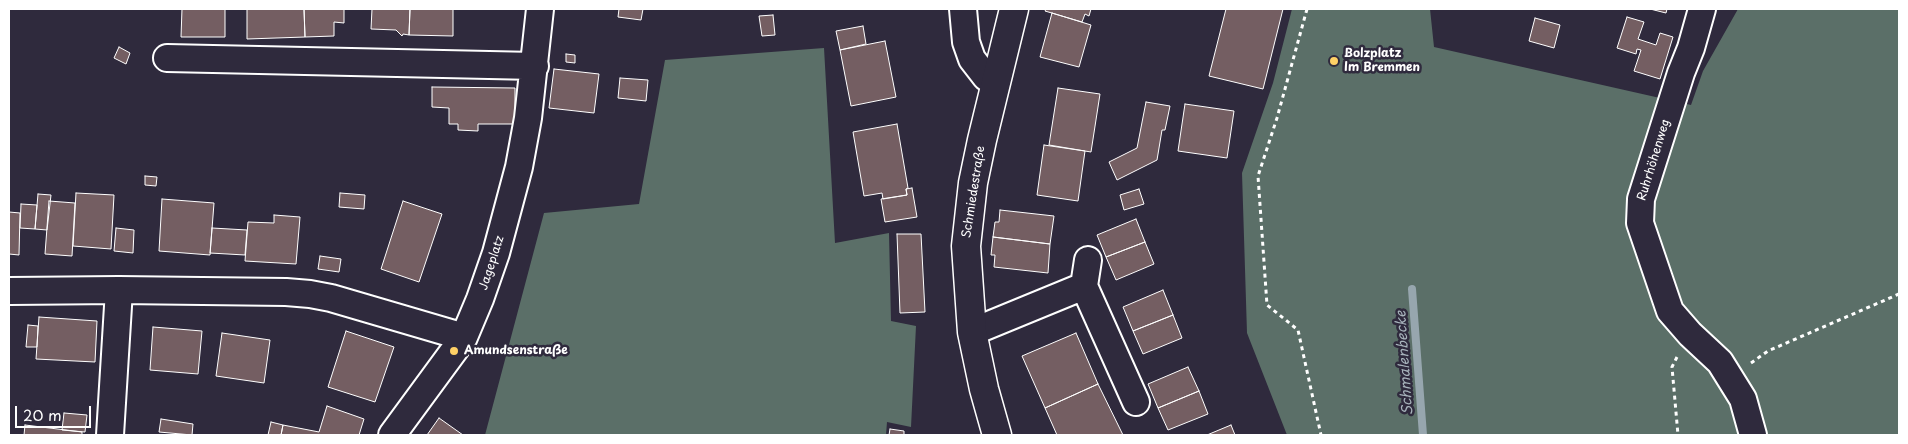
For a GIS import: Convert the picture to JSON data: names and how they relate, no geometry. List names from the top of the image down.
{
  "streets": {
    "main road": ["Schmiedestraße"],
    "street": ["Ruhrhöhenweg", "Jageplatz"]
  },
  "water": ["Schmalenbecke"],
  "places": ["Bolzplatz Im Bremmen", "Amundsenstraße"],
  "scale_bar": "20 m"
}
